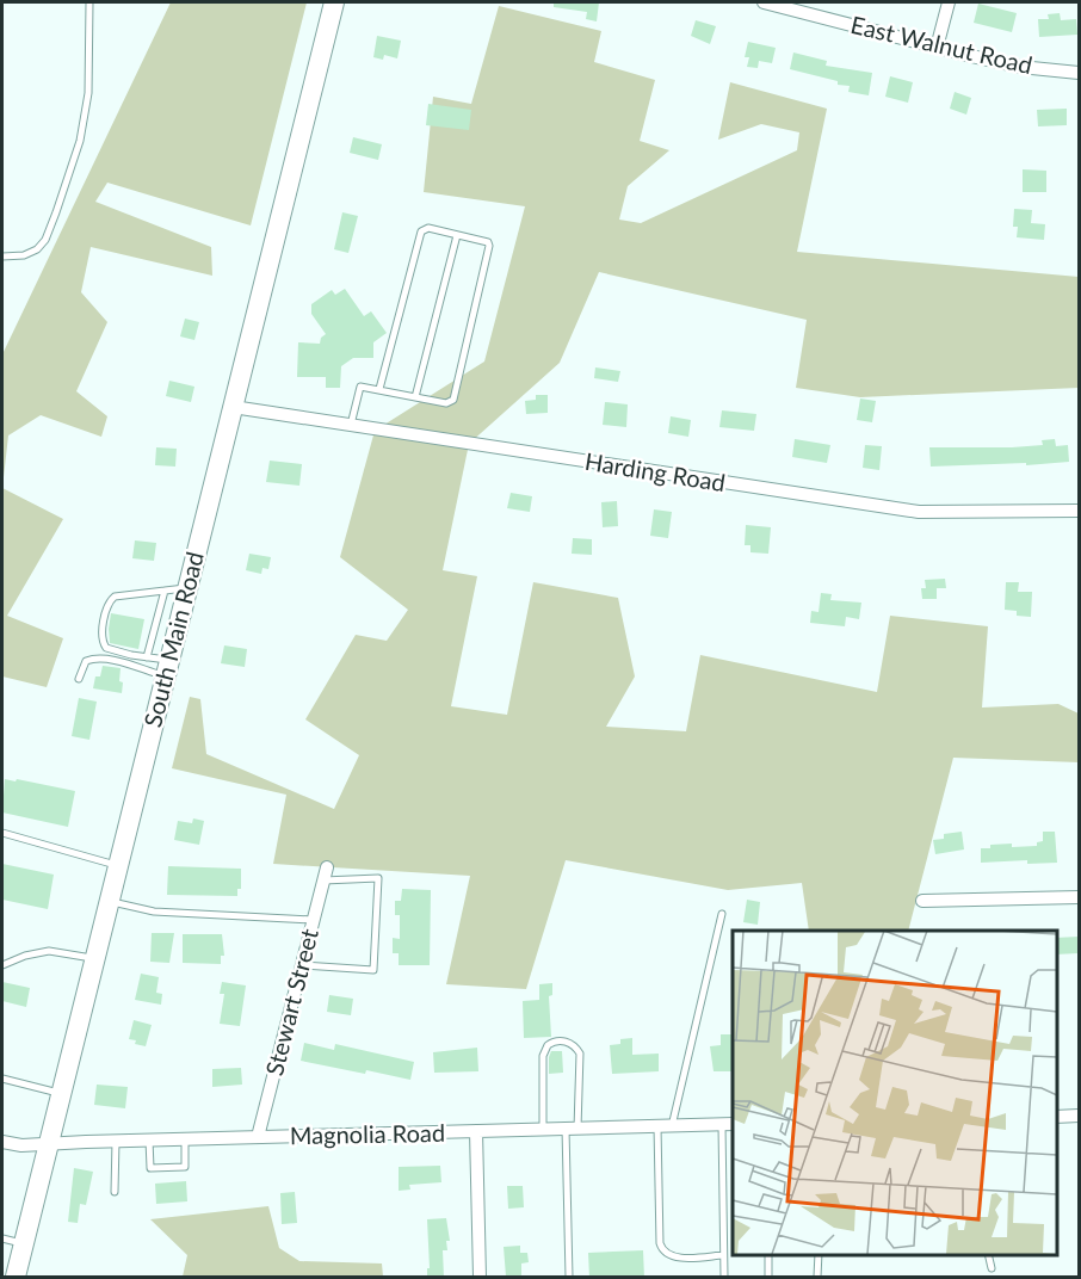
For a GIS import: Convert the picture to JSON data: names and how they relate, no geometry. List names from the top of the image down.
{
  "streets": {
    "main road": ["South Main Road"],
    "street": [
      "East Walnut Road",
      "Harding Road",
      "Stewart Street",
      "Magnolia Road"
    ]
  },
  "crossings": [
    ["Harding Road", "South Main Road"],
    ["South Main Road", "Magnolia Road"],
    ["Stewart Street", "Magnolia Road"]
  ]
}
